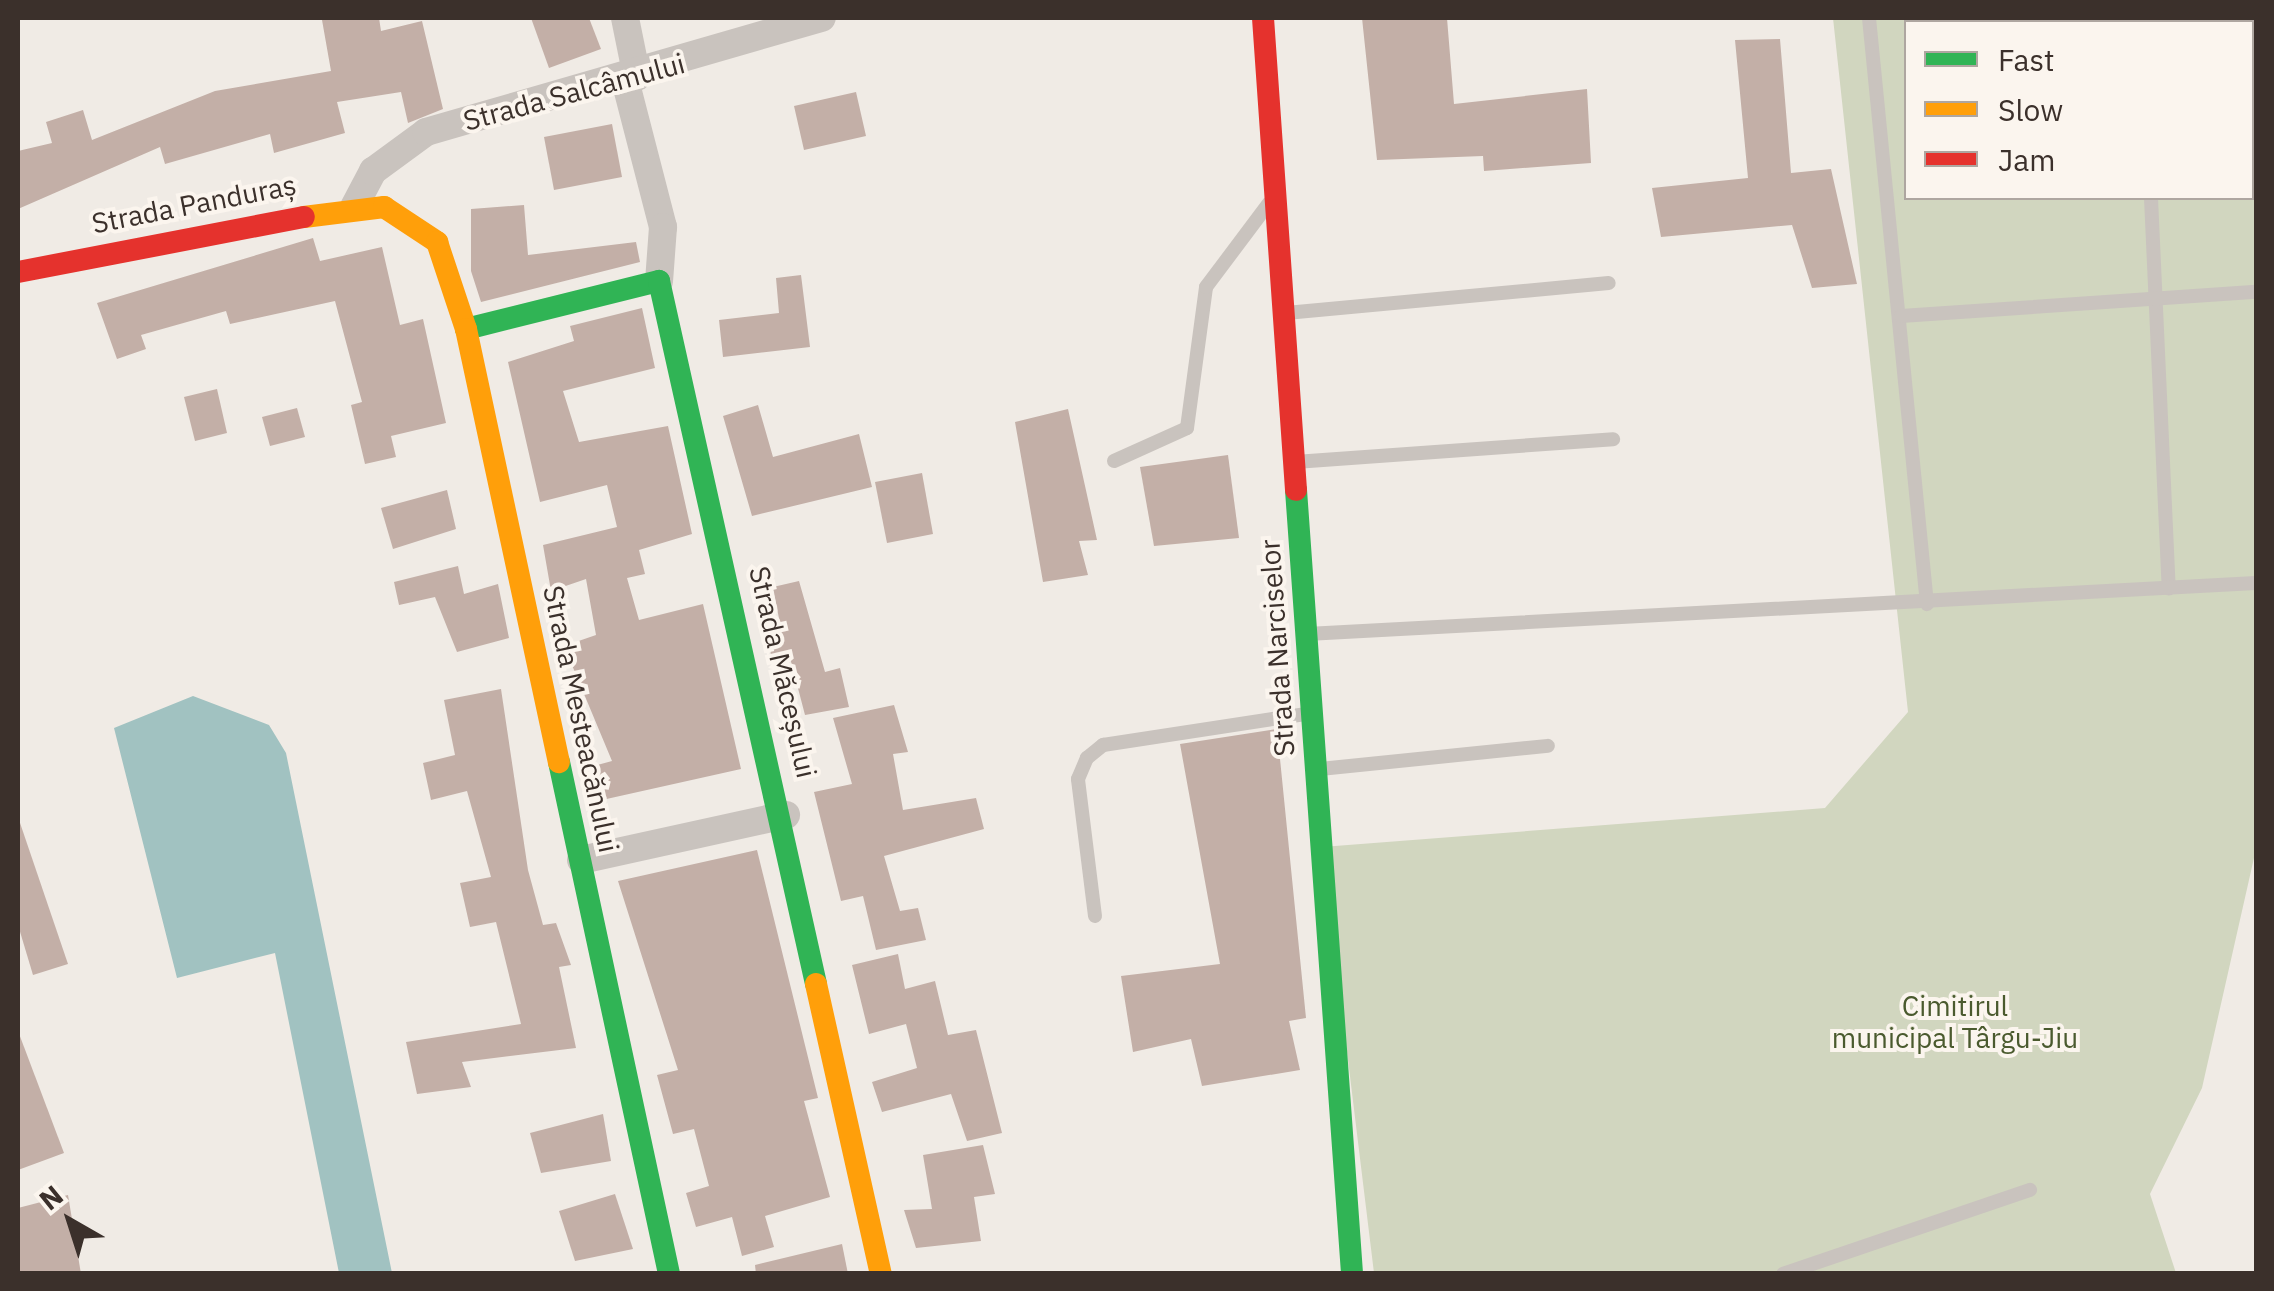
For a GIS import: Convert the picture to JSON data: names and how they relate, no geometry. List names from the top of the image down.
{
  "streets": {
    "street": [
      "Strada Salcâmului",
      "Strada Panduraș",
      "Strada Narciselor",
      "Strada Măceșului",
      "Strada Mesteacănului"
    ]
  },
  "crossings": [
    ["Strada Salcâmului", "Strada Panduraș"],
    ["Strada Panduraș", "Strada Mesteacănului"]
  ],
  "parks": ["Cimitirul municipal Târgu-Jiu"],
  "legend": ["Fast", "Slow", "Jam"],
  "north": "top left"
}
